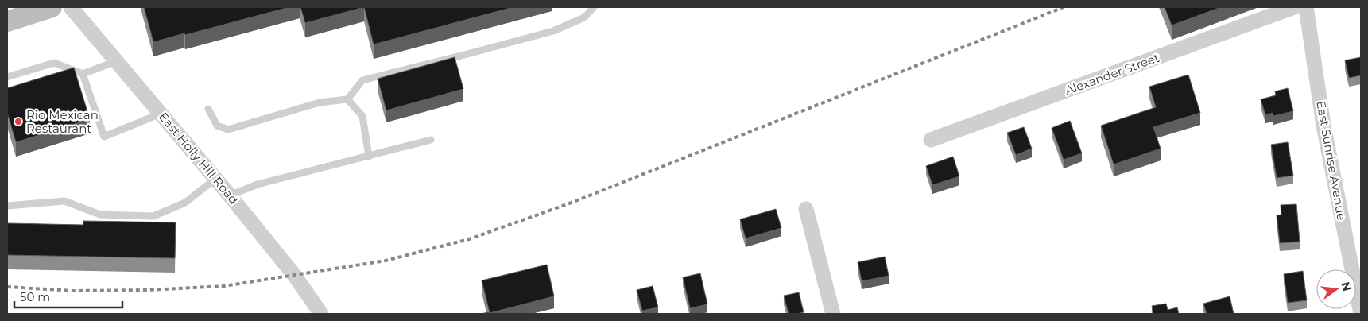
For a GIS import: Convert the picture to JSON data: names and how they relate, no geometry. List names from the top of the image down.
{
  "streets": {
    "street": ["Alexander Street", "East Holly Hill Road", "East Sunrise Avenue"]
  },
  "places": ["Rio Mexican Restaurant"],
  "scale_bar": "50 m",
  "north": "right"
}
